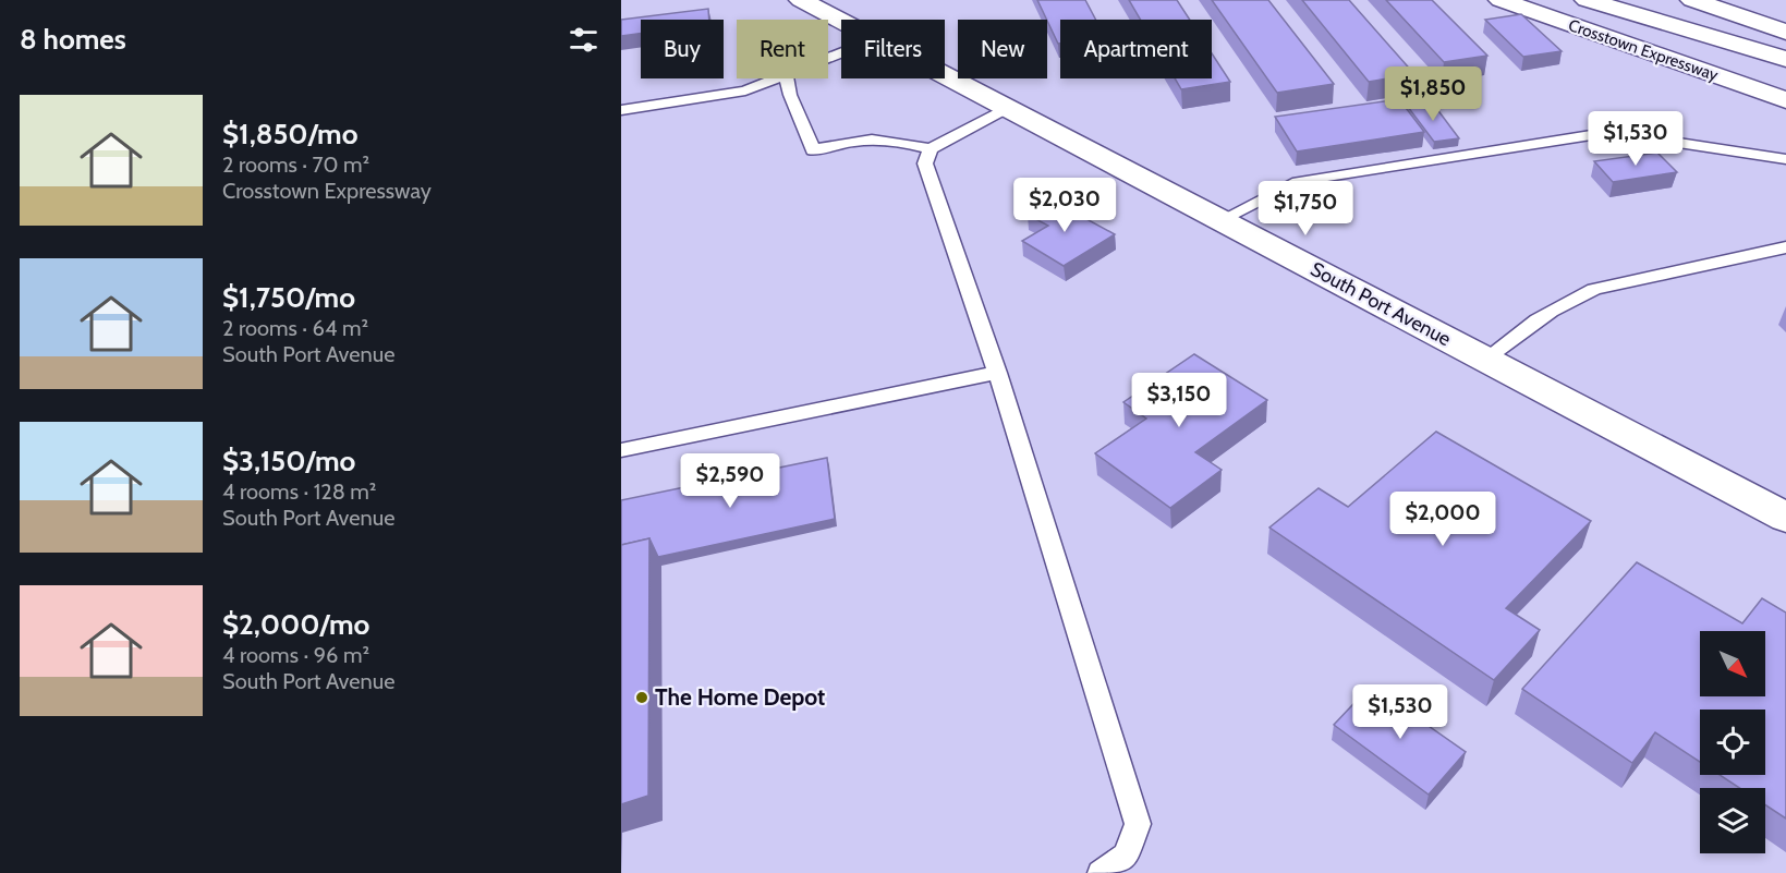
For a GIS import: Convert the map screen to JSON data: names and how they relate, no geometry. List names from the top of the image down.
{
  "streets": {
    "main road": ["Crosstown Expressway", "South Port Avenue"]
  },
  "places": ["The Home Depot"],
  "north": "bottom right",
  "page": {
    "heading": "8 homes",
    "chip": [
      "Buy",
      "Rent",
      "Filters",
      "New",
      "Apartment"
    ],
    "price": [
      "$1,850",
      "$1,530",
      "$2,030",
      "$1,750",
      "$3,150",
      "$2,590",
      "$2,000",
      "$1,530"
    ],
    "list": [
      {
        "name": "$1,850/mo",
        "note": "2 rooms · 70 m² · Crosstown Expressway"
      },
      {
        "name": "$1,750/mo",
        "note": "2 rooms · 64 m² · South Port Avenue"
      },
      {
        "name": "$3,150/mo",
        "note": "4 rooms · 128 m² · South Port Avenue"
      },
      {
        "name": "$2,000/mo",
        "note": "4 rooms · 96 m² · South Port Avenue"
      }
    ]
  }
}
